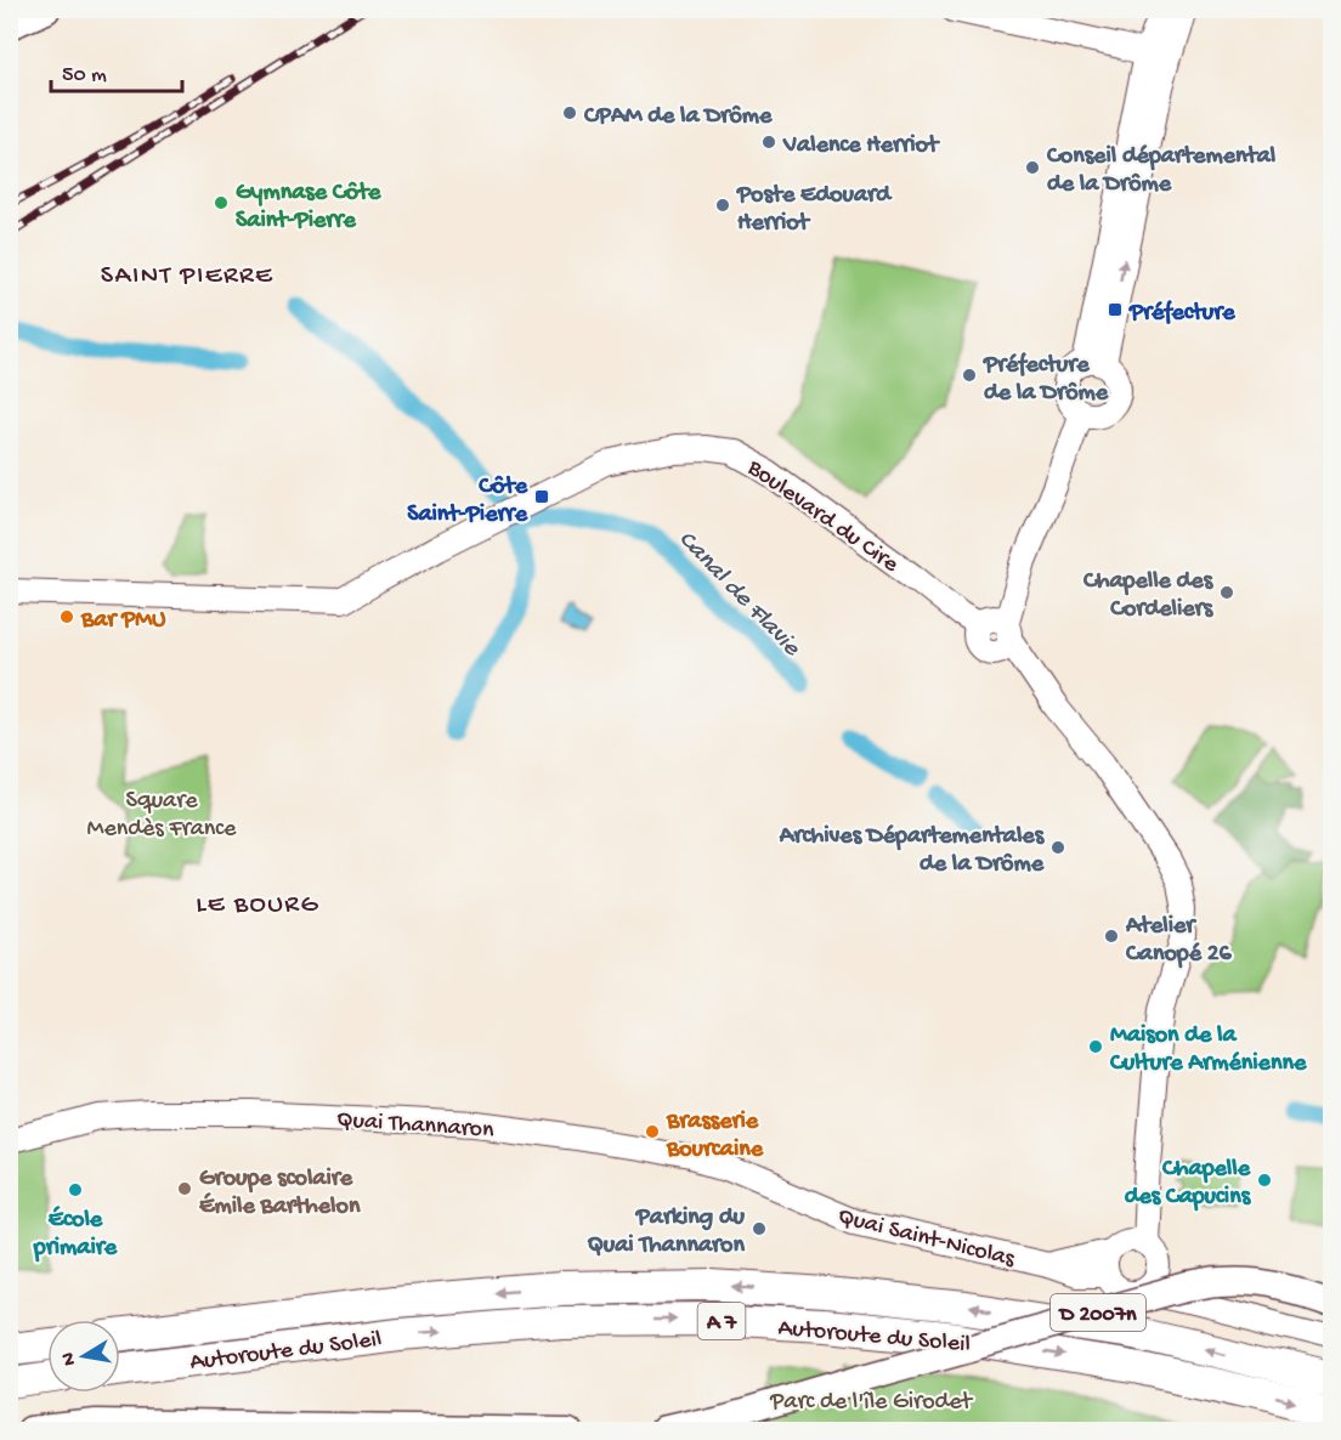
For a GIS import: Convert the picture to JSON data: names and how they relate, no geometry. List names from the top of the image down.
{
  "streets": {
    "highway": ["A 7", "Autoroute du Soleil"],
    "main road": ["D 2007n"],
    "street": ["Boulevard du Cire", "Quai Thannaron", "Quai Saint-Nicolas"]
  },
  "crossings": [
    ["Boulevard du Cire", "Quai Saint-Nicolas"],
    ["Quai Thannaron", "Quai Saint-Nicolas"]
  ],
  "districts": ["SAINT PIERRE", "LE BOURG"],
  "water": ["Canal de Flavie"],
  "parks": ["Square Mendès France", "Parc de l'île Girodet"],
  "places": {
    "other": [
      "CPAM de la Drôme",
      "Valence Herriot",
      "Conseil départemental de la Drôme",
      "Gymnase Côte Saint-Pierre",
      "Poste Edouard Herriot",
      "Préfecture de la Drôme",
      "Chapelle des Cordeliers",
      "Bar PMU",
      "Archives Départementales de la Drôme",
      "Atelier Canopé 26",
      "Maison de la Culture Arménienne",
      "Brasserie Bourcaine",
      "Chapelle des Capucins",
      "Groupe scolaire Émile Barthelon",
      "École primaire",
      "Parking du Quai Thannaron"
    ],
    "transit": ["Préfecture", "Côte Saint-Pierre"]
  },
  "scale_bar": "50 m",
  "north": "left"
}
